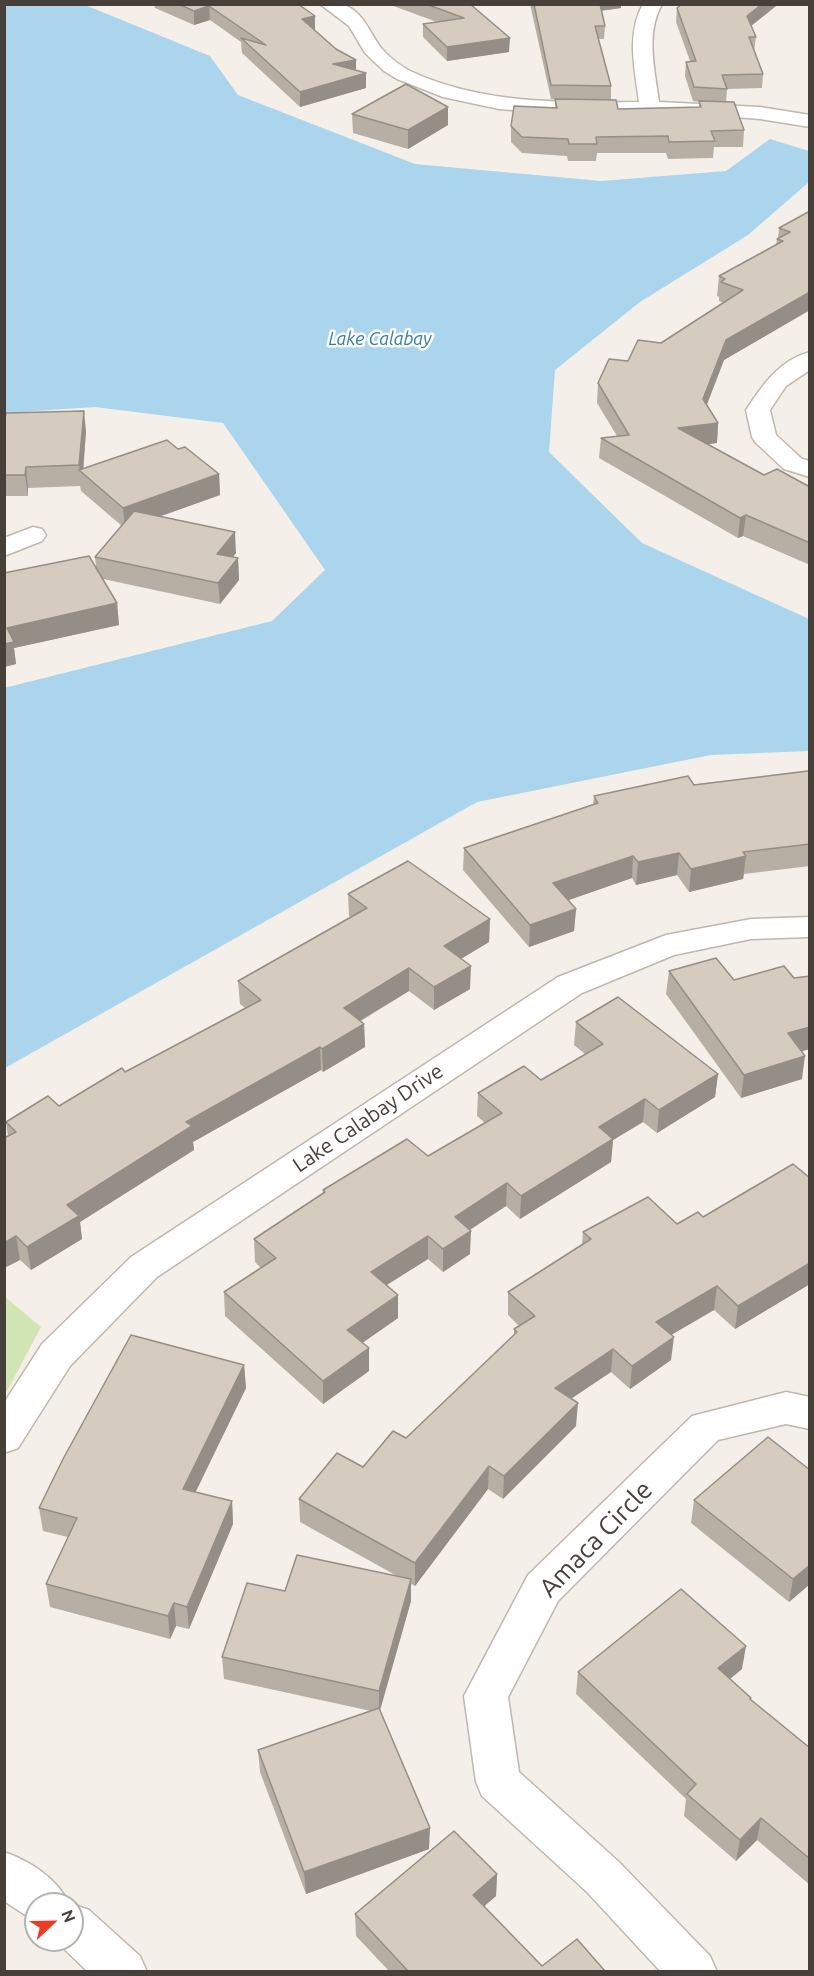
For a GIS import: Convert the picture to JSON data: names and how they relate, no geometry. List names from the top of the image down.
{
  "streets": {
    "street": ["Lake Calabay Drive", "Amaca Circle"]
  },
  "water": ["Lake Calabay"],
  "north": "right"
}
